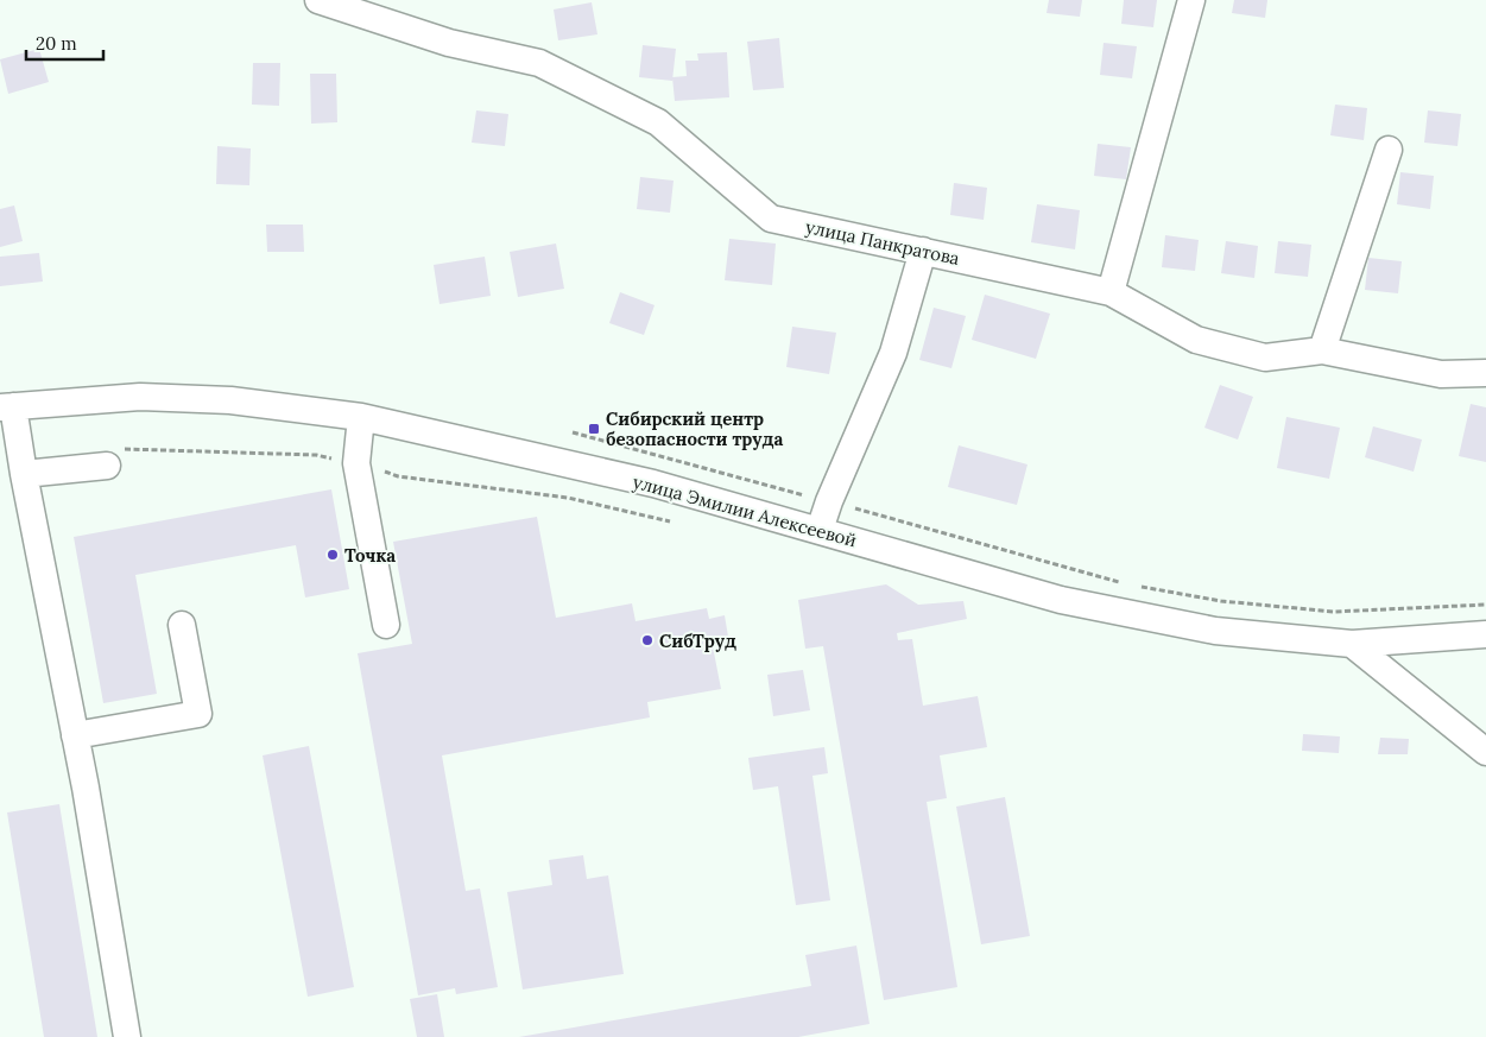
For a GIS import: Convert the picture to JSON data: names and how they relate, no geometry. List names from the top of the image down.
{
  "streets": {
    "street": ["улица Панкратова", "улица Эмилии Алексеевой"]
  },
  "places": {
    "transit": ["Сибирский центр безопасности труда"],
    "other": ["Точка", "СибТруд"]
  },
  "scale_bar": "20 m"
}
